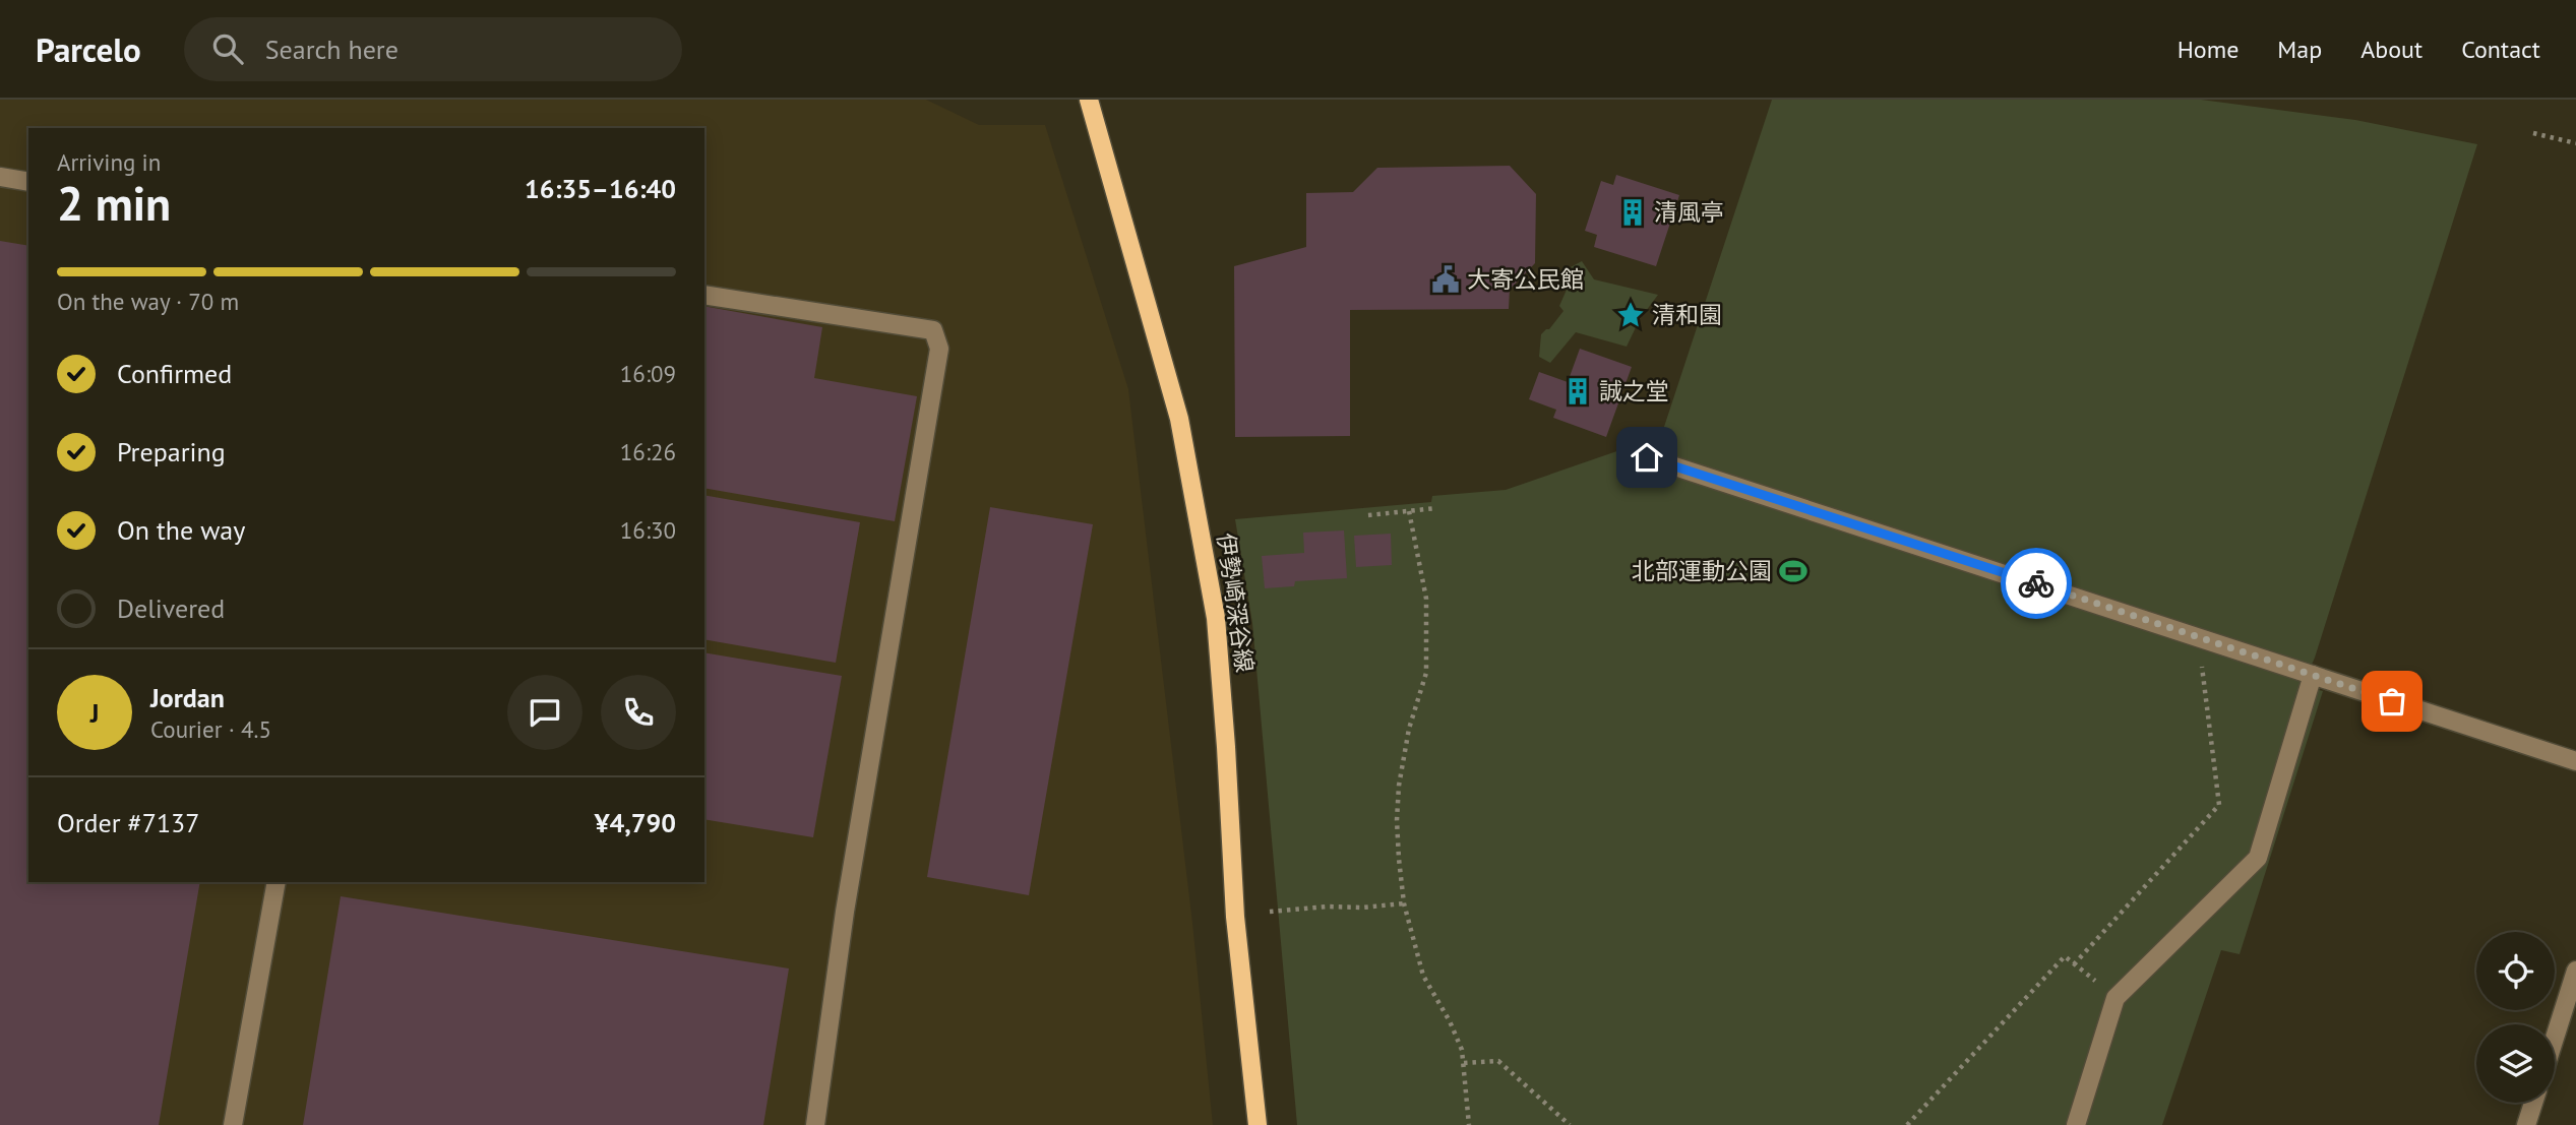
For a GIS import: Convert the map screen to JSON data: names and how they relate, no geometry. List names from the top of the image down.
{
  "streets": {
    "main road": ["伊勢崎深谷線"]
  },
  "places": {
    "building": ["清風亭", "誠之堂"],
    "public building": ["大寄公民館"],
    "place": ["清和園"],
    "sports": ["北部運動公園"]
  },
  "page": {
    "header": "Parcelo",
    "search": "Search here",
    "nav": [
      "Home",
      "Map",
      "About",
      "Contact"
    ],
    "heading": ["2 min", "Arriving in", "16:35–16:40"],
    "panel": [
      "Jordan",
      "Courier · 4.5",
      "Order #7137",
      "¥4,790"
    ],
    "bar": "On the way · 70 m",
    "list": [
      ["Confirmed", "16:09"],
      ["Preparing", "16:26"],
      ["On the way", "16:30"],
      "Delivered"
    ],
    "round": "J"
  }
}
